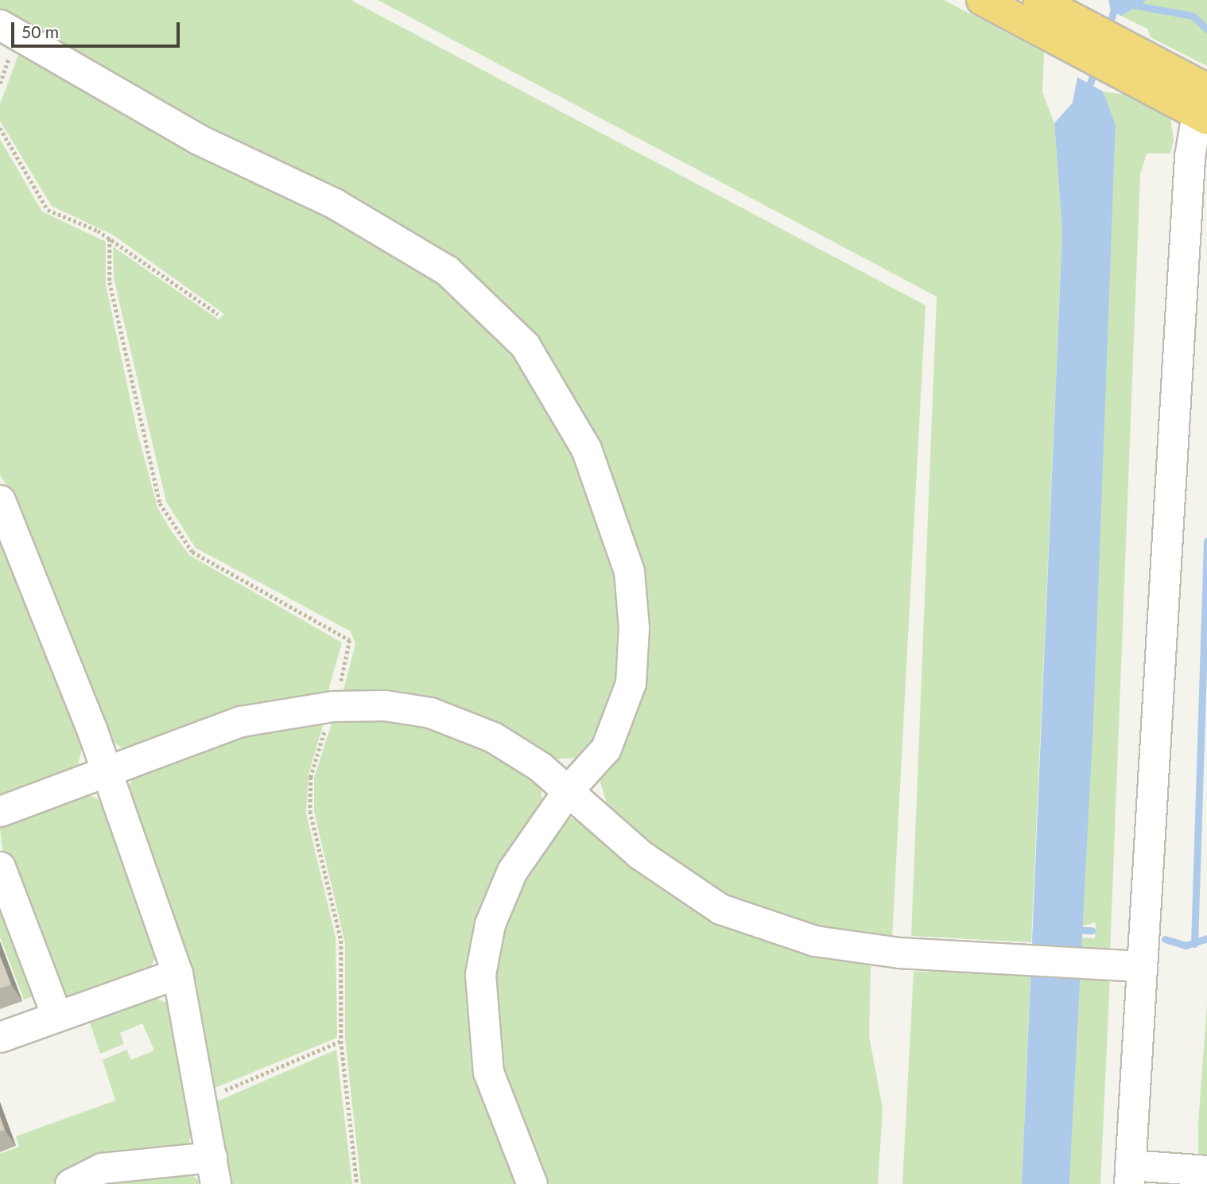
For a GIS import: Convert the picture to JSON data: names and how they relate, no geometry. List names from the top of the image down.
{
  "scale_bar": "50 m"
}
